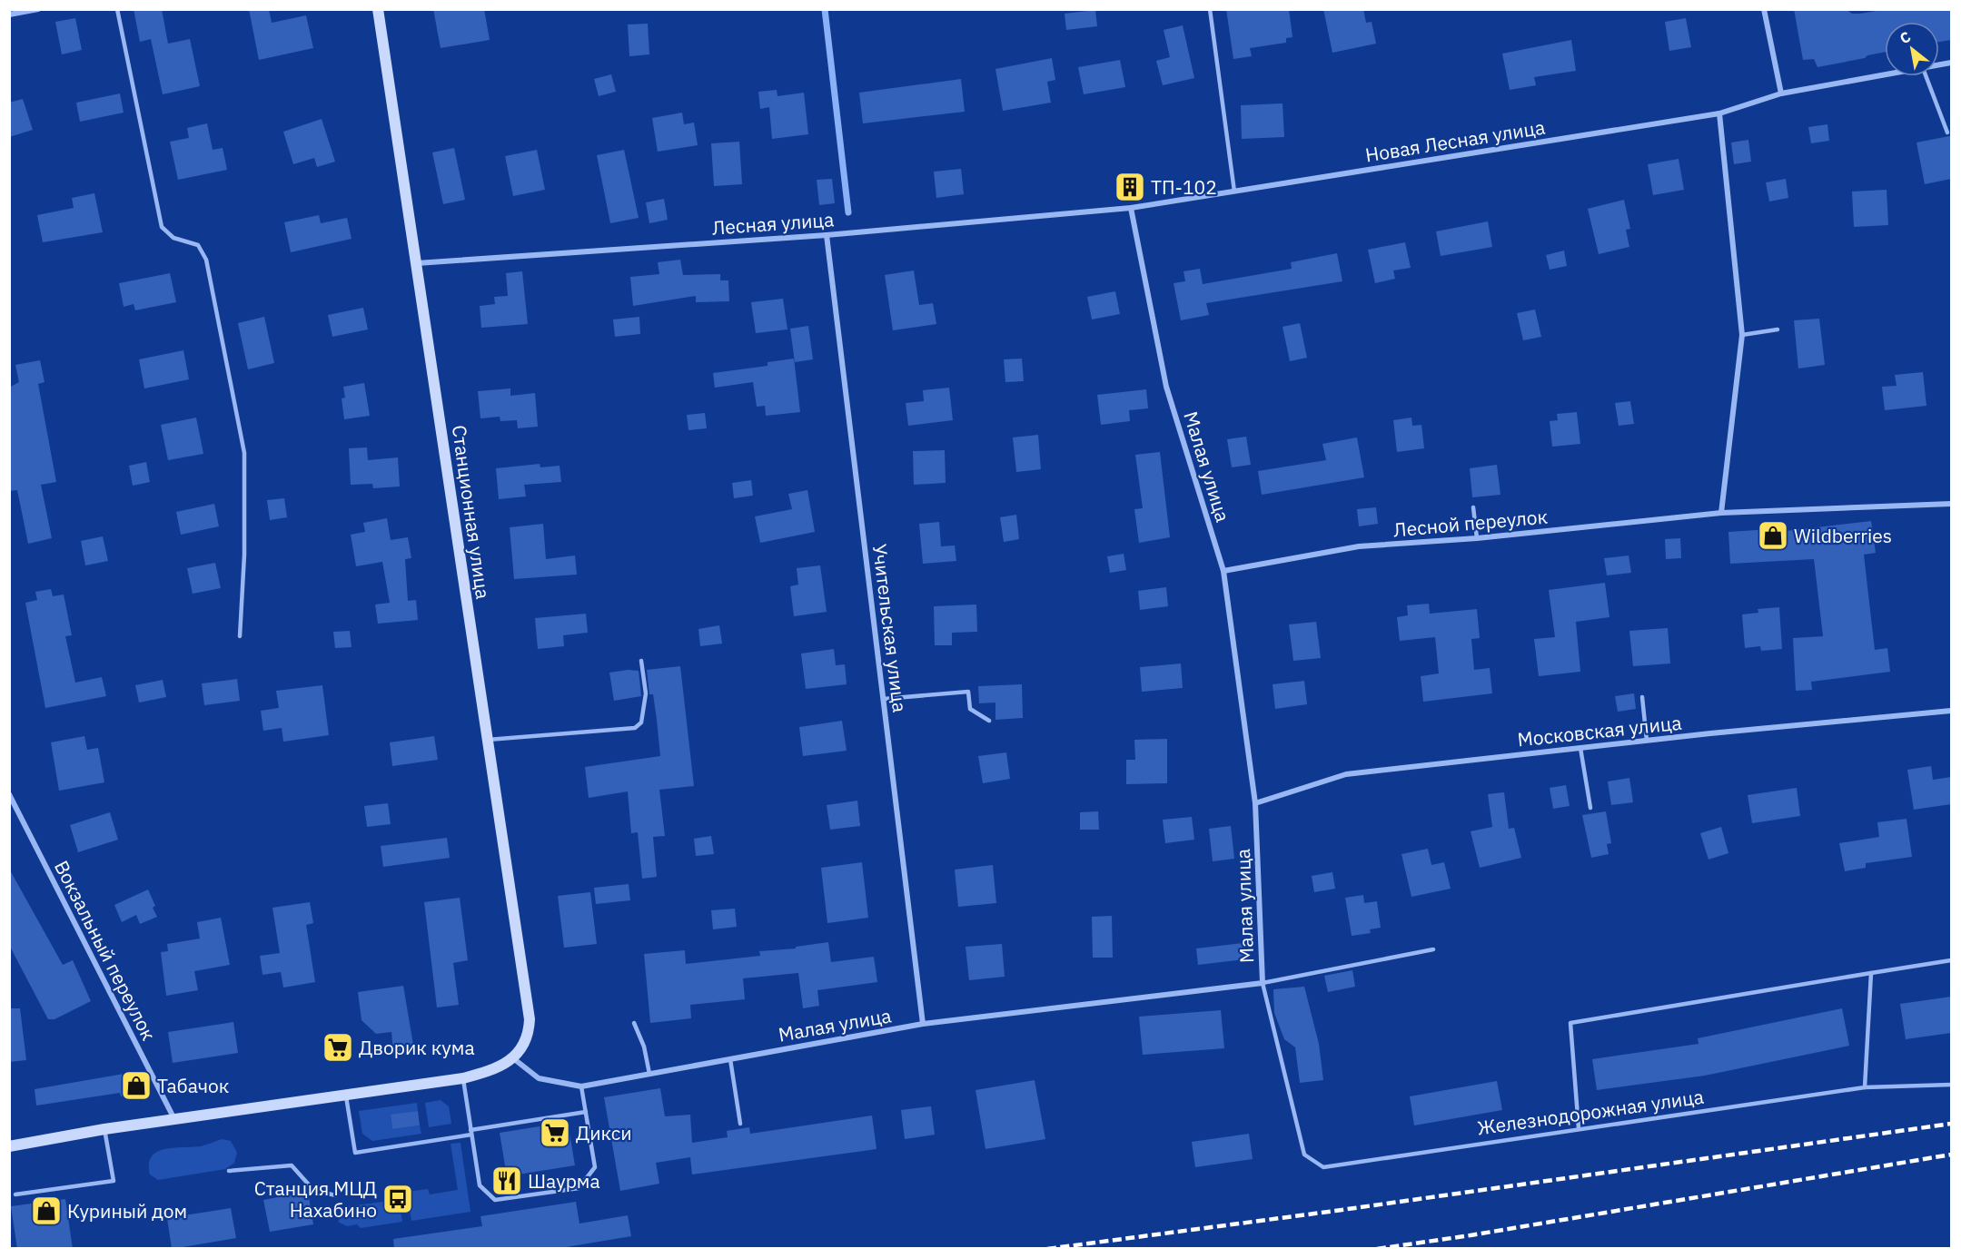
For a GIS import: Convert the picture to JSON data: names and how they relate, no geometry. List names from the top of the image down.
{
  "streets": {
    "main road": ["Станционная улица"],
    "street": [
      "Новая Лесная улица",
      "Лесная улица",
      "Малая улица",
      "Лесной переулок",
      "Учительская улица",
      "Московская улица",
      "Вокзальный переулок"
    ],
    "lane": ["Железнодорожная улица"]
  },
  "crossings": [
    ["Новая Лесная улица", "Лесная улица"],
    ["Новая Лесная улица", "Малая улица"],
    ["Лесная улица", "Малая улица"],
    ["Лесная улица", "Станционная улица"],
    ["Лесная улица", "Учительская улица"],
    ["Малая улица", "Станционная улица"],
    ["Малая улица", "Лесной переулок"],
    ["Малая улица", "Учительская улица"],
    ["Малая улица", "Московская улица"],
    ["Малая улица", "Железнодорожная улица"]
  ],
  "places": {
    "building": ["ТП-102"],
    "shop": ["Wildberries", "Табачок", "Куриный дом"],
    "supermarket": ["Дворик кума", "Дикси"],
    "restaurant": ["Шаурма"],
    "bus stop": ["Станция МЦД Нахабино"]
  },
  "north": "top left"
}
